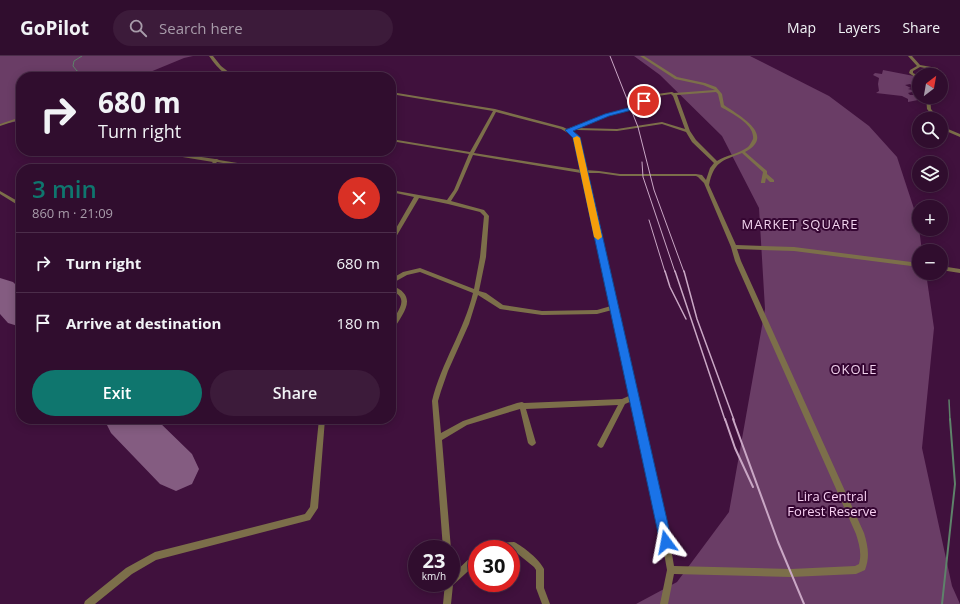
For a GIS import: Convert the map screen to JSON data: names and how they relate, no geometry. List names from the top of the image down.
{
  "districts": ["MARKET SQUARE", "OKOLE"],
  "parks": ["Lira Central Forest Reserve"],
  "north": "top right",
  "page": {
    "header": "GoPilot",
    "search": "Search here",
    "nav": ["Map", "Layers", "Share"],
    "map_buttons": ["+", "−"],
    "turn": ["680 m", "Turn right"],
    "heading": ["3 min", "860 m · 21:09"],
    "list": [
      {
        "name": "Turn right",
        "value": "680 m"
      },
      {
        "name": "Arrive at destination",
        "value": "180 m"
      }
    ],
    "buttons": ["Exit", "Share"],
    "speed": "23 km/h",
    "limit": "30"
  }
}
